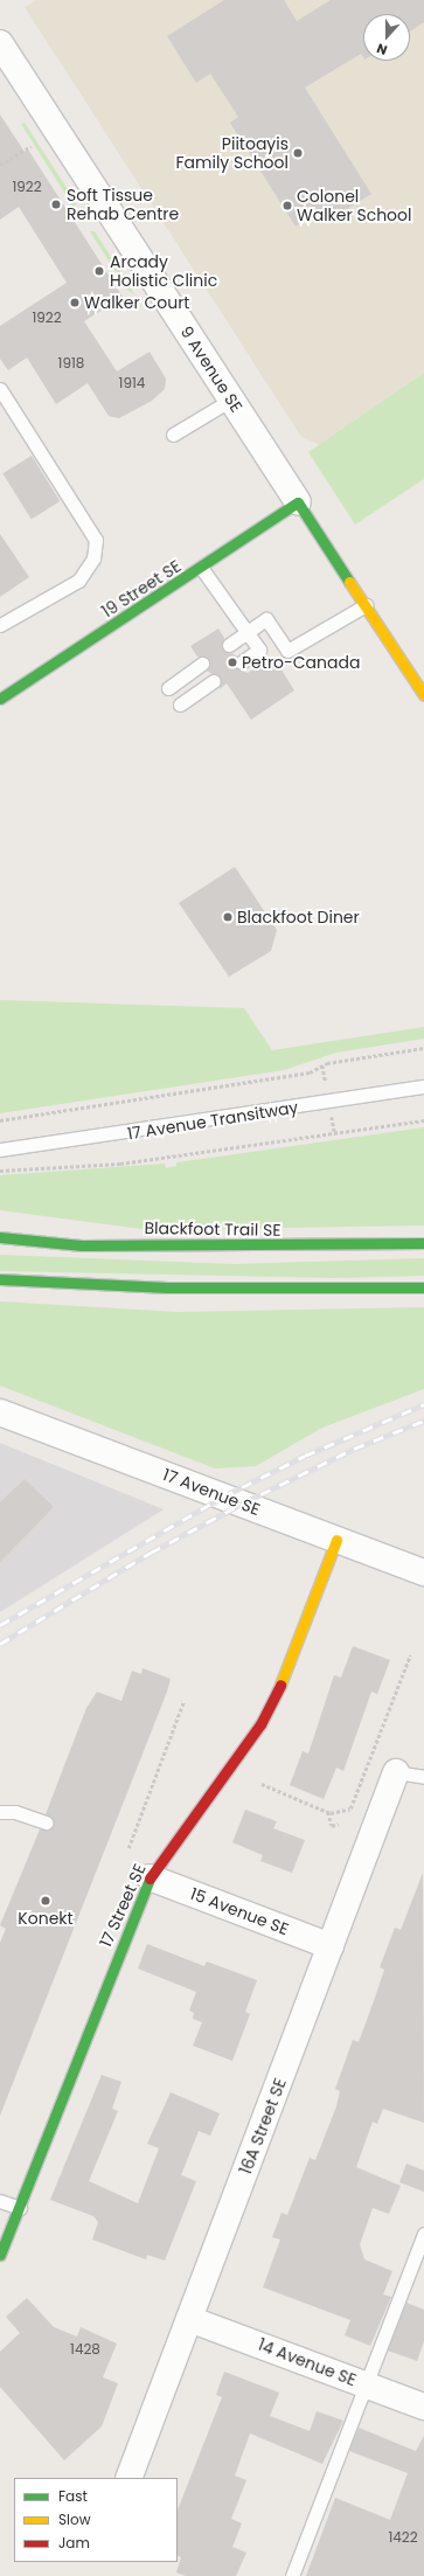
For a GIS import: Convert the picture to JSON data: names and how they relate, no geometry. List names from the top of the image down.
{
  "streets": {
    "main road": [
      "9 Avenue SE",
      "19 Street SE",
      "Blackfoot Trail SE",
      "17 Street SE"
    ],
    "street": [
      "17 Avenue SE",
      "15 Avenue SE",
      "16A Street SE",
      "14 Avenue SE"
    ],
    "lane": ["17 Avenue Transitway"]
  },
  "crossings": [
    ["9 Avenue SE", "19 Street SE"],
    ["17 Avenue SE", "17 Street SE"],
    ["17 Street SE", "15 Avenue SE"],
    ["15 Avenue SE", "16A Street SE"],
    ["16A Street SE", "14 Avenue SE"]
  ],
  "places": [
    "Piitoayis Family School",
    "Soft Tissue Rehab Centre",
    "Colonel Walker School",
    "Arcady Holistic Clinic",
    "Walker Court",
    "Petro-Canada",
    "Blackfoot Diner",
    "Konekt"
  ],
  "house_numbers": [
    "1922",
    "1922",
    "1918",
    "1914",
    "1428",
    "1422"
  ],
  "legend": ["Fast", "Slow", "Jam"],
  "north": "bottom"
}
